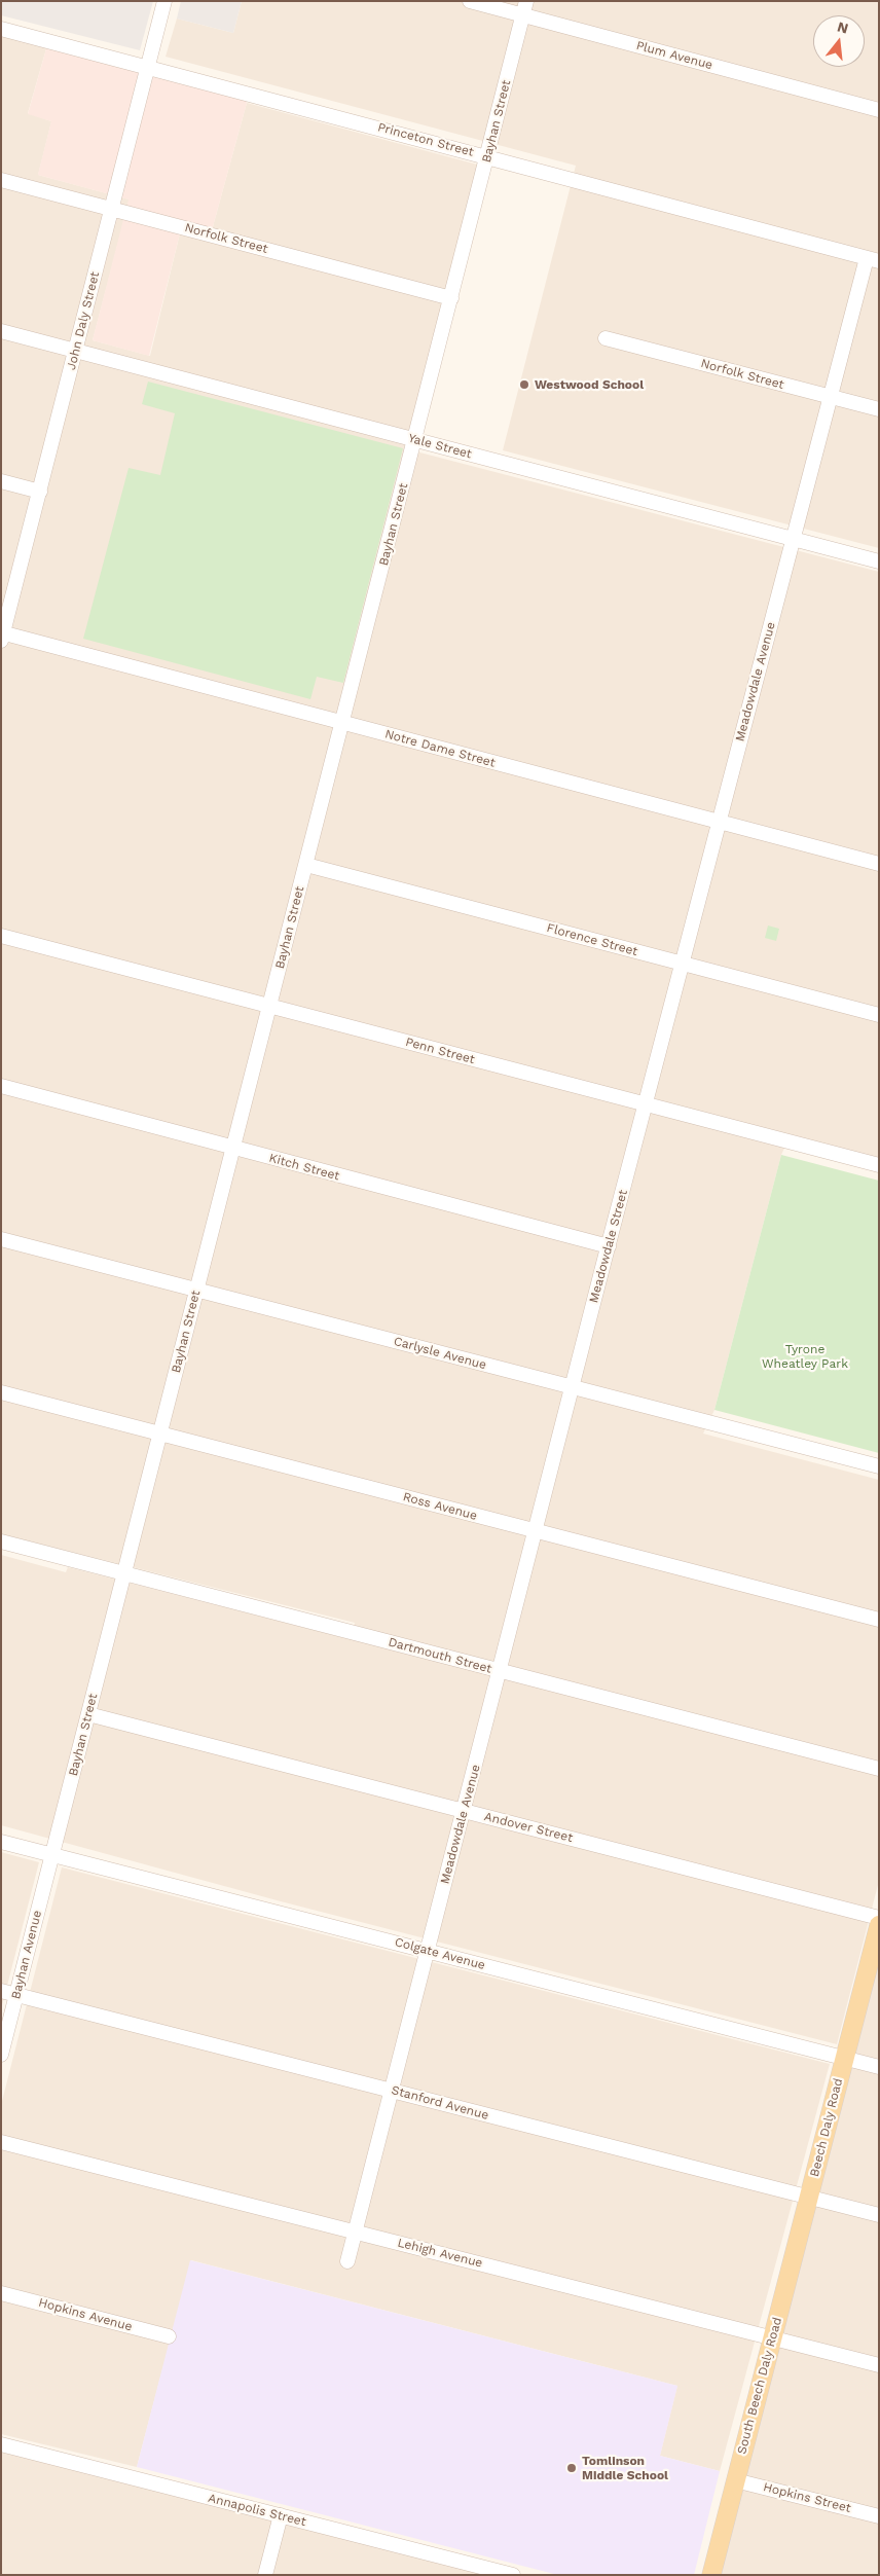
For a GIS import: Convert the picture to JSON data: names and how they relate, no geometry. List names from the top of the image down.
{
  "streets": {
    "main road": ["Beech Daly Road", "South Beech Daly Road"],
    "street": [
      "Plum Avenue",
      "Bayhan Street",
      "Princeton Street",
      "Norfolk Street",
      "John Daly Street",
      "Yale Street",
      "Meadowdale Avenue",
      "Notre Dame Street",
      "Florence Street",
      "Penn Street",
      "Kitch Street",
      "Meadowdale Street",
      "Carlysle Avenue",
      "Ross Avenue",
      "Dartmouth Street",
      "Andover Street",
      "Colgate Avenue",
      "Bayhan Avenue",
      "Stanford Avenue",
      "Lehigh Avenue",
      "Hopkins Avenue",
      "Hopkins Street",
      "Annapolis Street"
    ]
  },
  "crossings": [
    ["Plum Avenue", "Bayhan Street"],
    ["Bayhan Street", "Princeton Street"],
    ["Bayhan Street", "Norfolk Street"],
    ["Bayhan Street", "Yale Street"],
    ["Bayhan Street", "Notre Dame Street"],
    ["Bayhan Street", "Florence Street"],
    ["Bayhan Street", "Penn Street"],
    ["Bayhan Street", "Kitch Street"],
    ["Bayhan Street", "Carlysle Avenue"],
    ["Bayhan Street", "Ross Avenue"],
    ["Bayhan Street", "Dartmouth Street"],
    ["Bayhan Street", "Andover Street"],
    ["Bayhan Street", "Colgate Avenue"],
    ["Bayhan Street", "Bayhan Avenue"],
    ["Princeton Street", "John Daly Street"],
    ["Princeton Street", "Meadowdale Avenue"],
    ["Norfolk Street", "John Daly Street"],
    ["Norfolk Street", "Meadowdale Avenue"],
    ["John Daly Street", "Yale Street"],
    ["John Daly Street", "Notre Dame Street"],
    ["Yale Street", "Meadowdale Avenue"],
    ["Meadowdale Avenue", "Notre Dame Street"],
    ["Meadowdale Avenue", "Florence Street"],
    ["Meadowdale Avenue", "Penn Street"],
    ["Meadowdale Avenue", "Meadowdale Street"],
    ["Meadowdale Avenue", "Carlysle Avenue"],
    ["Meadowdale Avenue", "Ross Avenue"],
    ["Meadowdale Avenue", "Dartmouth Street"],
    ["Meadowdale Avenue", "Andover Street"],
    ["Meadowdale Avenue", "Colgate Avenue"],
    ["Meadowdale Avenue", "Stanford Avenue"],
    ["Meadowdale Avenue", "Lehigh Avenue"],
    ["Penn Street", "Meadowdale Street"],
    ["Kitch Street", "Meadowdale Street"],
    ["Meadowdale Street", "Carlysle Avenue"],
    ["Colgate Avenue", "Bayhan Avenue"],
    ["Colgate Avenue", "Beech Daly Road"],
    ["Bayhan Avenue", "Stanford Avenue"],
    ["Stanford Avenue", "Beech Daly Road"],
    ["Stanford Avenue", "South Beech Daly Road"],
    ["Beech Daly Road", "South Beech Daly Road"],
    ["Lehigh Avenue", "South Beech Daly Road"],
    ["South Beech Daly Road", "Hopkins Street"]
  ],
  "parks": ["Tyrone Wheatley Park"],
  "places": ["Westwood School", "Tomlinson Middle School"],
  "north": "top"
}
